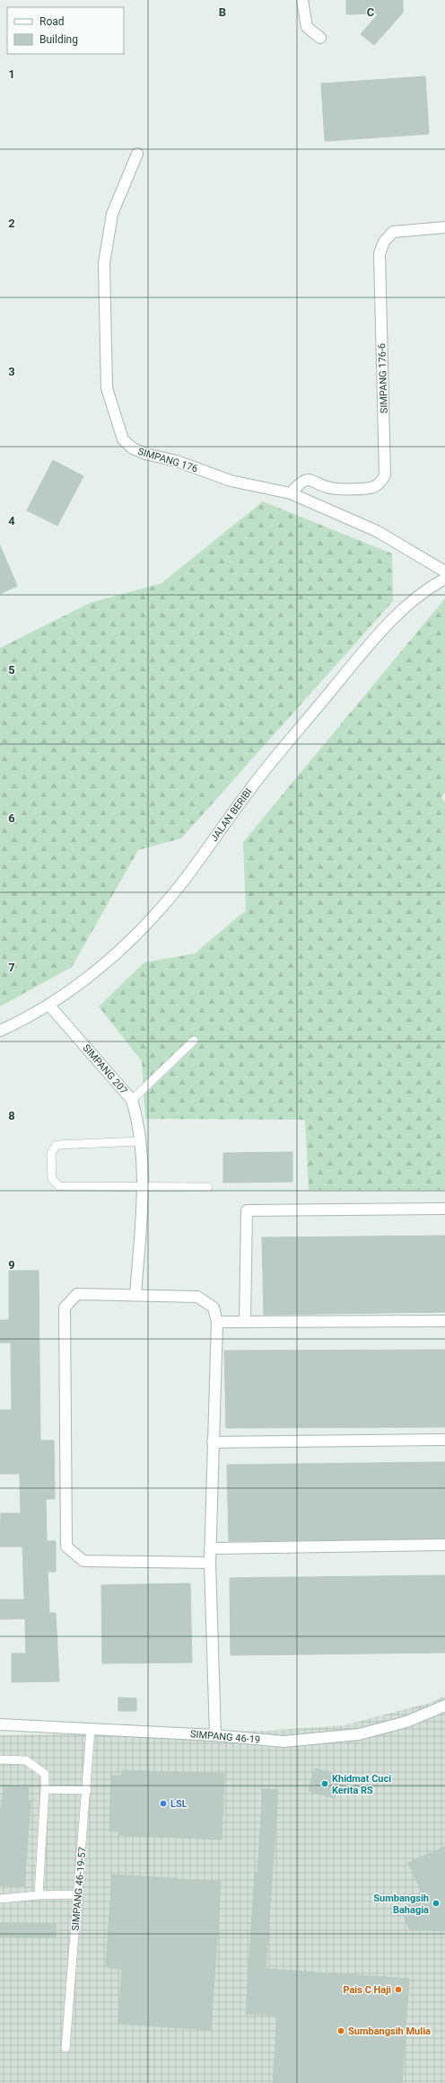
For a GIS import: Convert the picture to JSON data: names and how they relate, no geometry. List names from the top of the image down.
{
  "streets": {
    "street": [
      "SIMPANG 176-6",
      "SIMPANG 176",
      "JALAN BERIBI",
      "SIMPANG 207",
      "SIMPANG 46-19"
    ],
    "lane": ["SIMPANG 46-19-57"]
  },
  "crossings": [
    ["SIMPANG 176-6", "SIMPANG 176"],
    ["JALAN BERIBI", "SIMPANG 207"],
    ["SIMPANG 46-19", "SIMPANG 46-19-57"]
  ],
  "places": [
    "Khidmat Cuci Kerita RS",
    "LSL",
    "Sumbangsih Bahagia",
    "Pais C Haji",
    "Sumbangsih Mulia"
  ],
  "legend": ["Road", "Building"],
  "grid": {
    "columns": ["B", "C"],
    "rows": [
      "1",
      "2",
      "3",
      "4",
      "5",
      "6",
      "7",
      "8",
      "9"
    ]
  }
}
